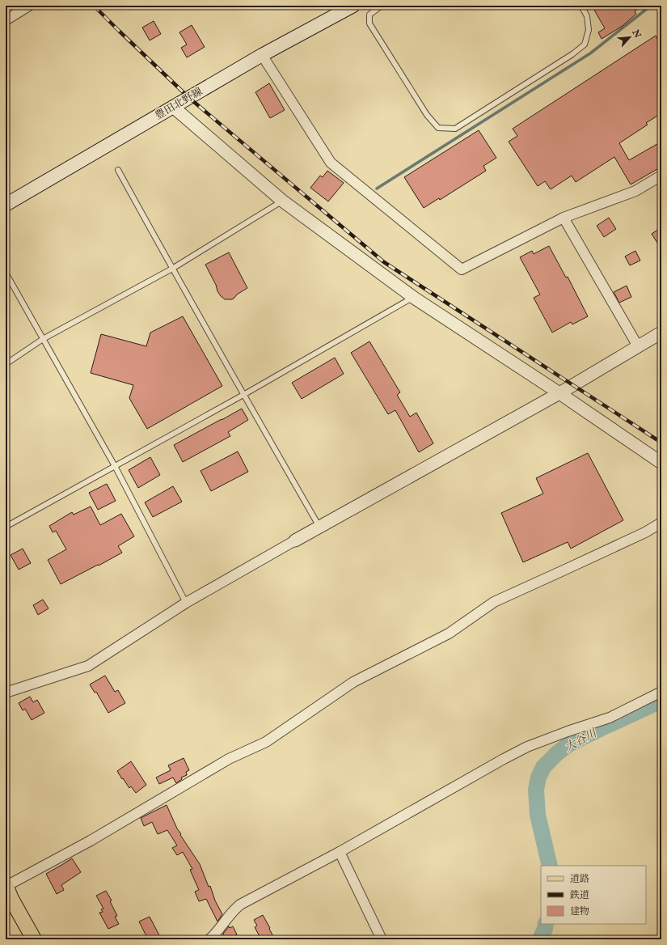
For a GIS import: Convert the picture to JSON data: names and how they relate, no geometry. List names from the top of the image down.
{
  "streets": {
    "main road": ["豊田北野線"]
  },
  "water": ["大谷川"],
  "legend": ["道路", "鉄道", "建物"],
  "north": "top right"
}
